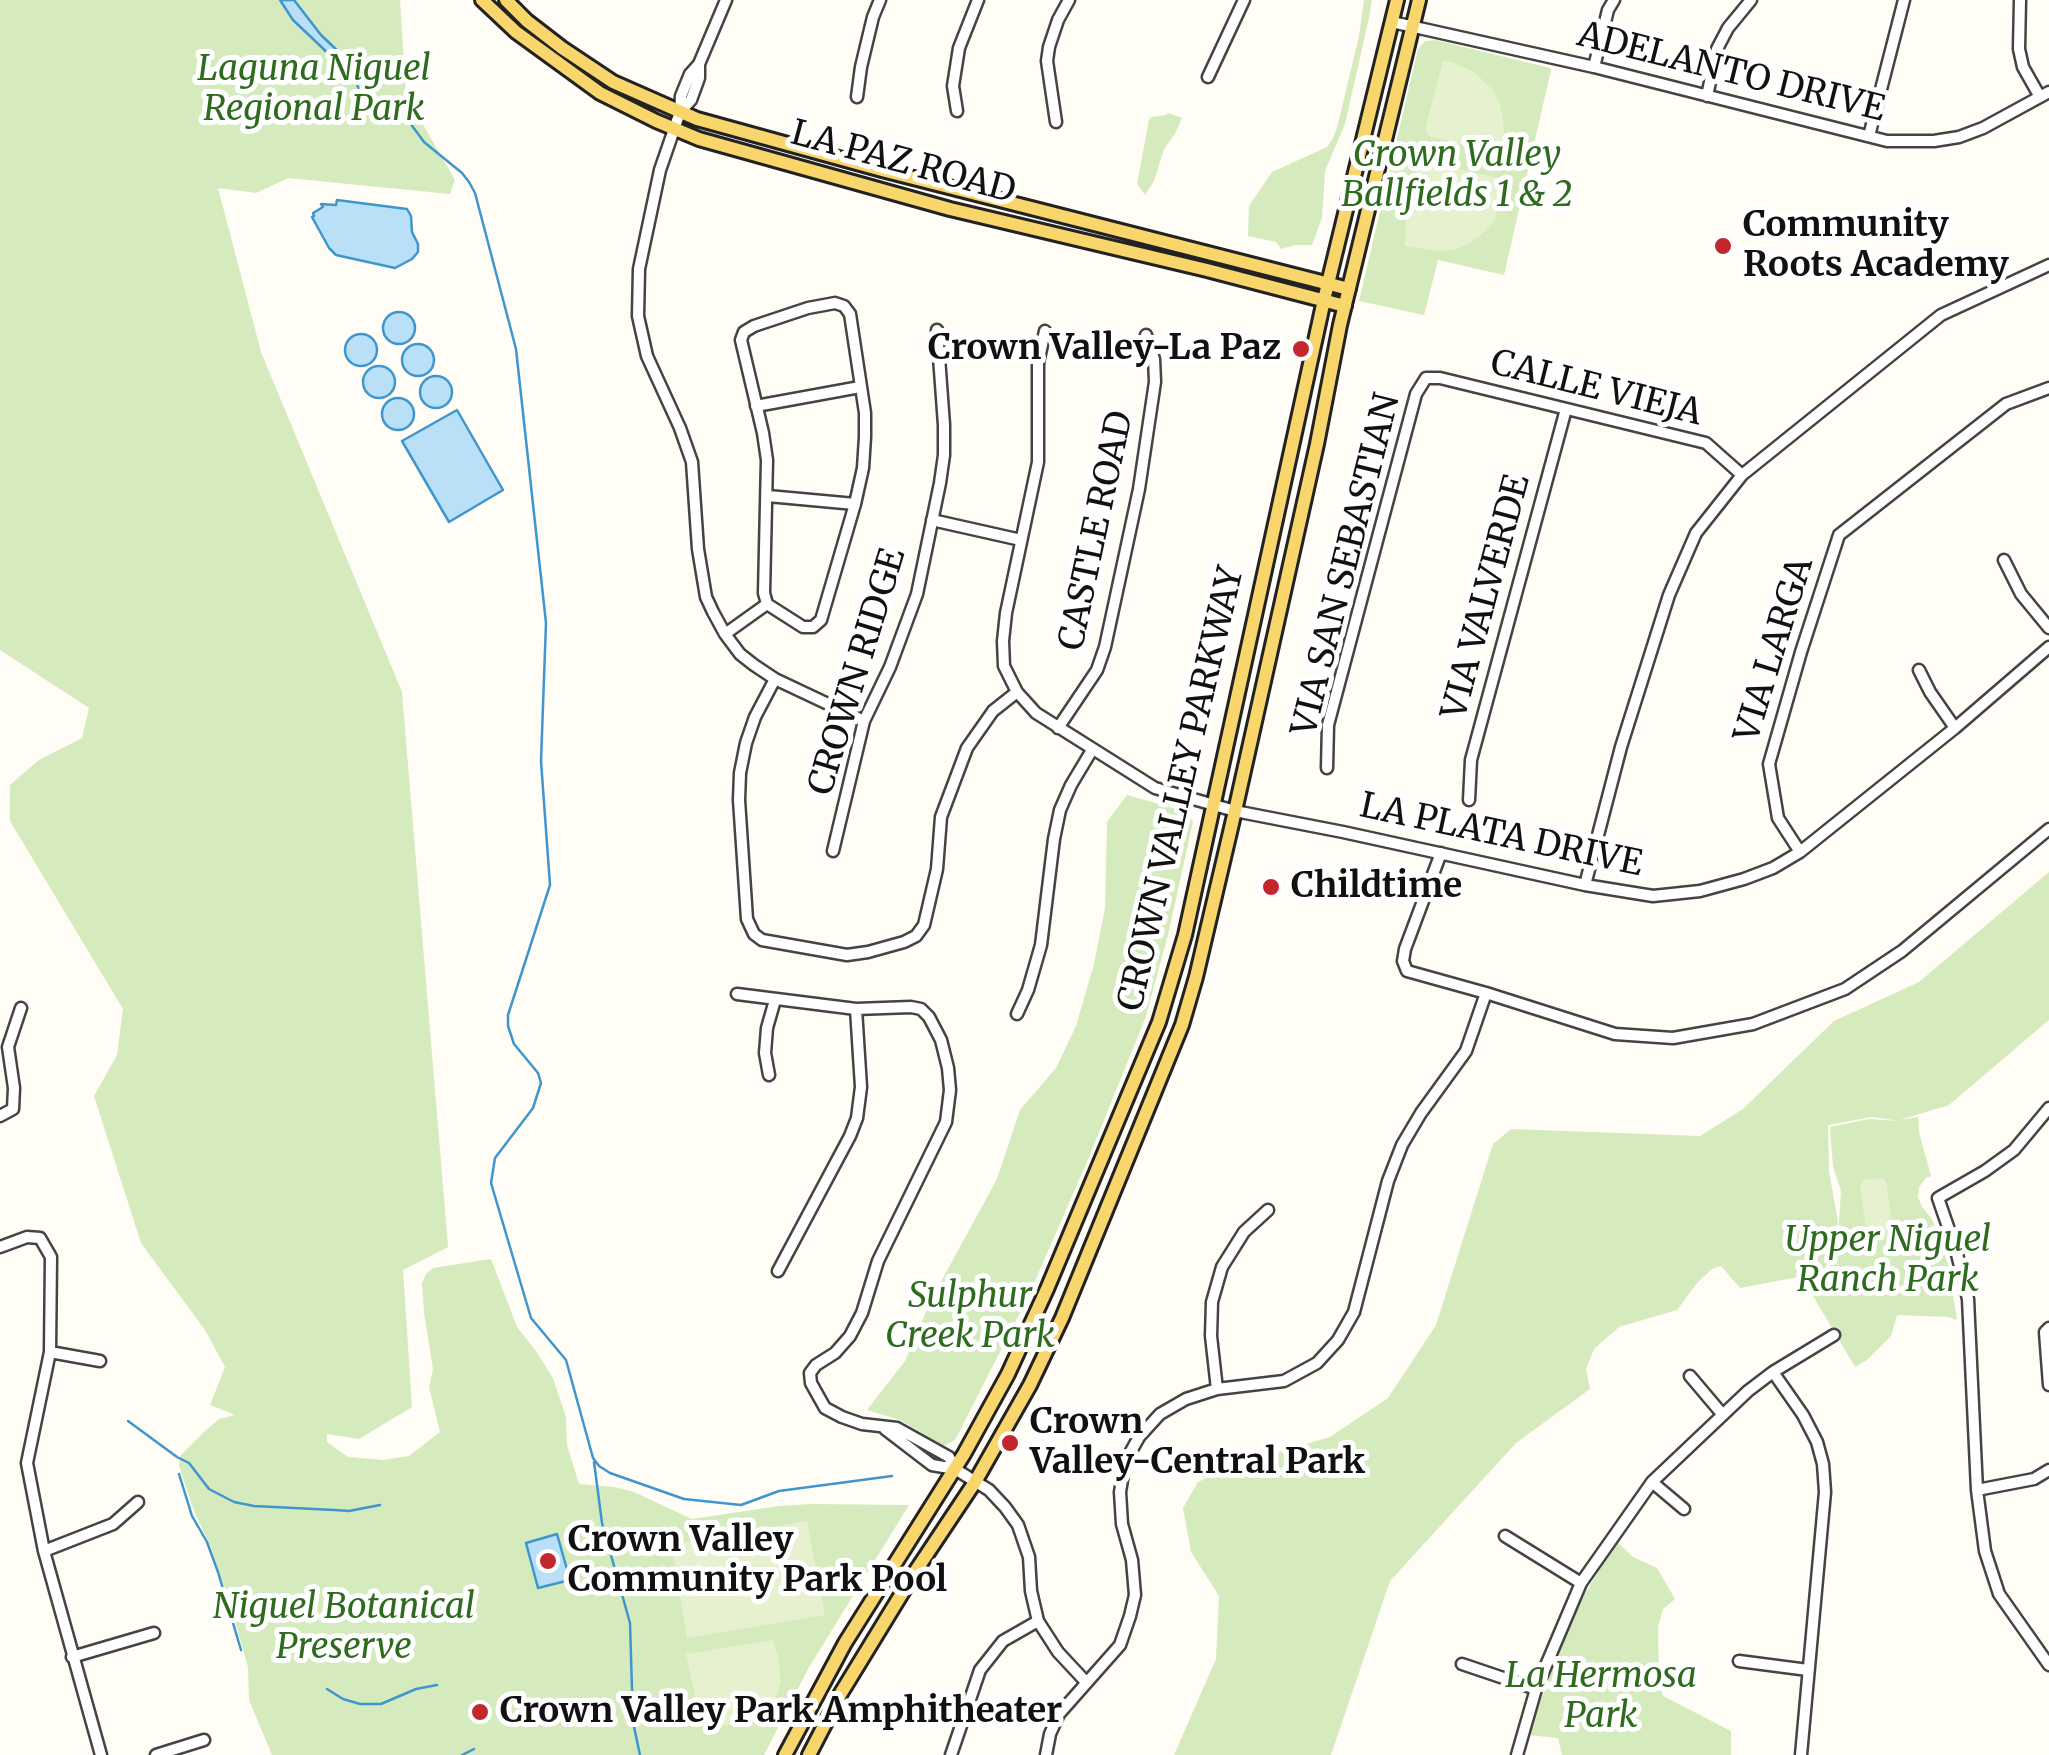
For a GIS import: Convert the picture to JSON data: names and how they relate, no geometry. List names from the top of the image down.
{
  "streets": {
    "main road": ["LA PAZ ROAD", "CROWN VALLEY PARKWAY"],
    "street": [
      "ADELANTO DRIVE",
      "CALLE VIEJA",
      "CASTLE ROAD",
      "VIA SAN SEBASTIAN",
      "VIA VALVERDE",
      "VIA LARGA",
      "CROWN RIDGE",
      "LA PLATA DRIVE"
    ]
  },
  "crossings": [
    ["ADELANTO DRIVE", "CROWN VALLEY PARKWAY"],
    ["LA PAZ ROAD", "CROWN VALLEY PARKWAY"],
    ["CALLE VIEJA", "VIA SAN SEBASTIAN"],
    ["CALLE VIEJA", "VIA VALVERDE"],
    ["CASTLE ROAD", "LA PLATA DRIVE"],
    ["VIA LARGA", "LA PLATA DRIVE"],
    ["CROWN VALLEY PARKWAY", "LA PLATA DRIVE"]
  ],
  "parks": [
    "Laguna Niguel Regional Park",
    "Crown Valley Ballfields 1 & 2",
    "Upper Niguel Ranch Park",
    "Sulphur Creek Park",
    "Niguel Botanical Preserve",
    "La Hermosa Park"
  ],
  "places": [
    "Community Roots Academy",
    "Crown Valley-La Paz",
    "Childtime",
    "Crown Valley-Central Park",
    "Crown Valley Community Park Pool",
    "Crown Valley Park Amphitheater"
  ]
}
